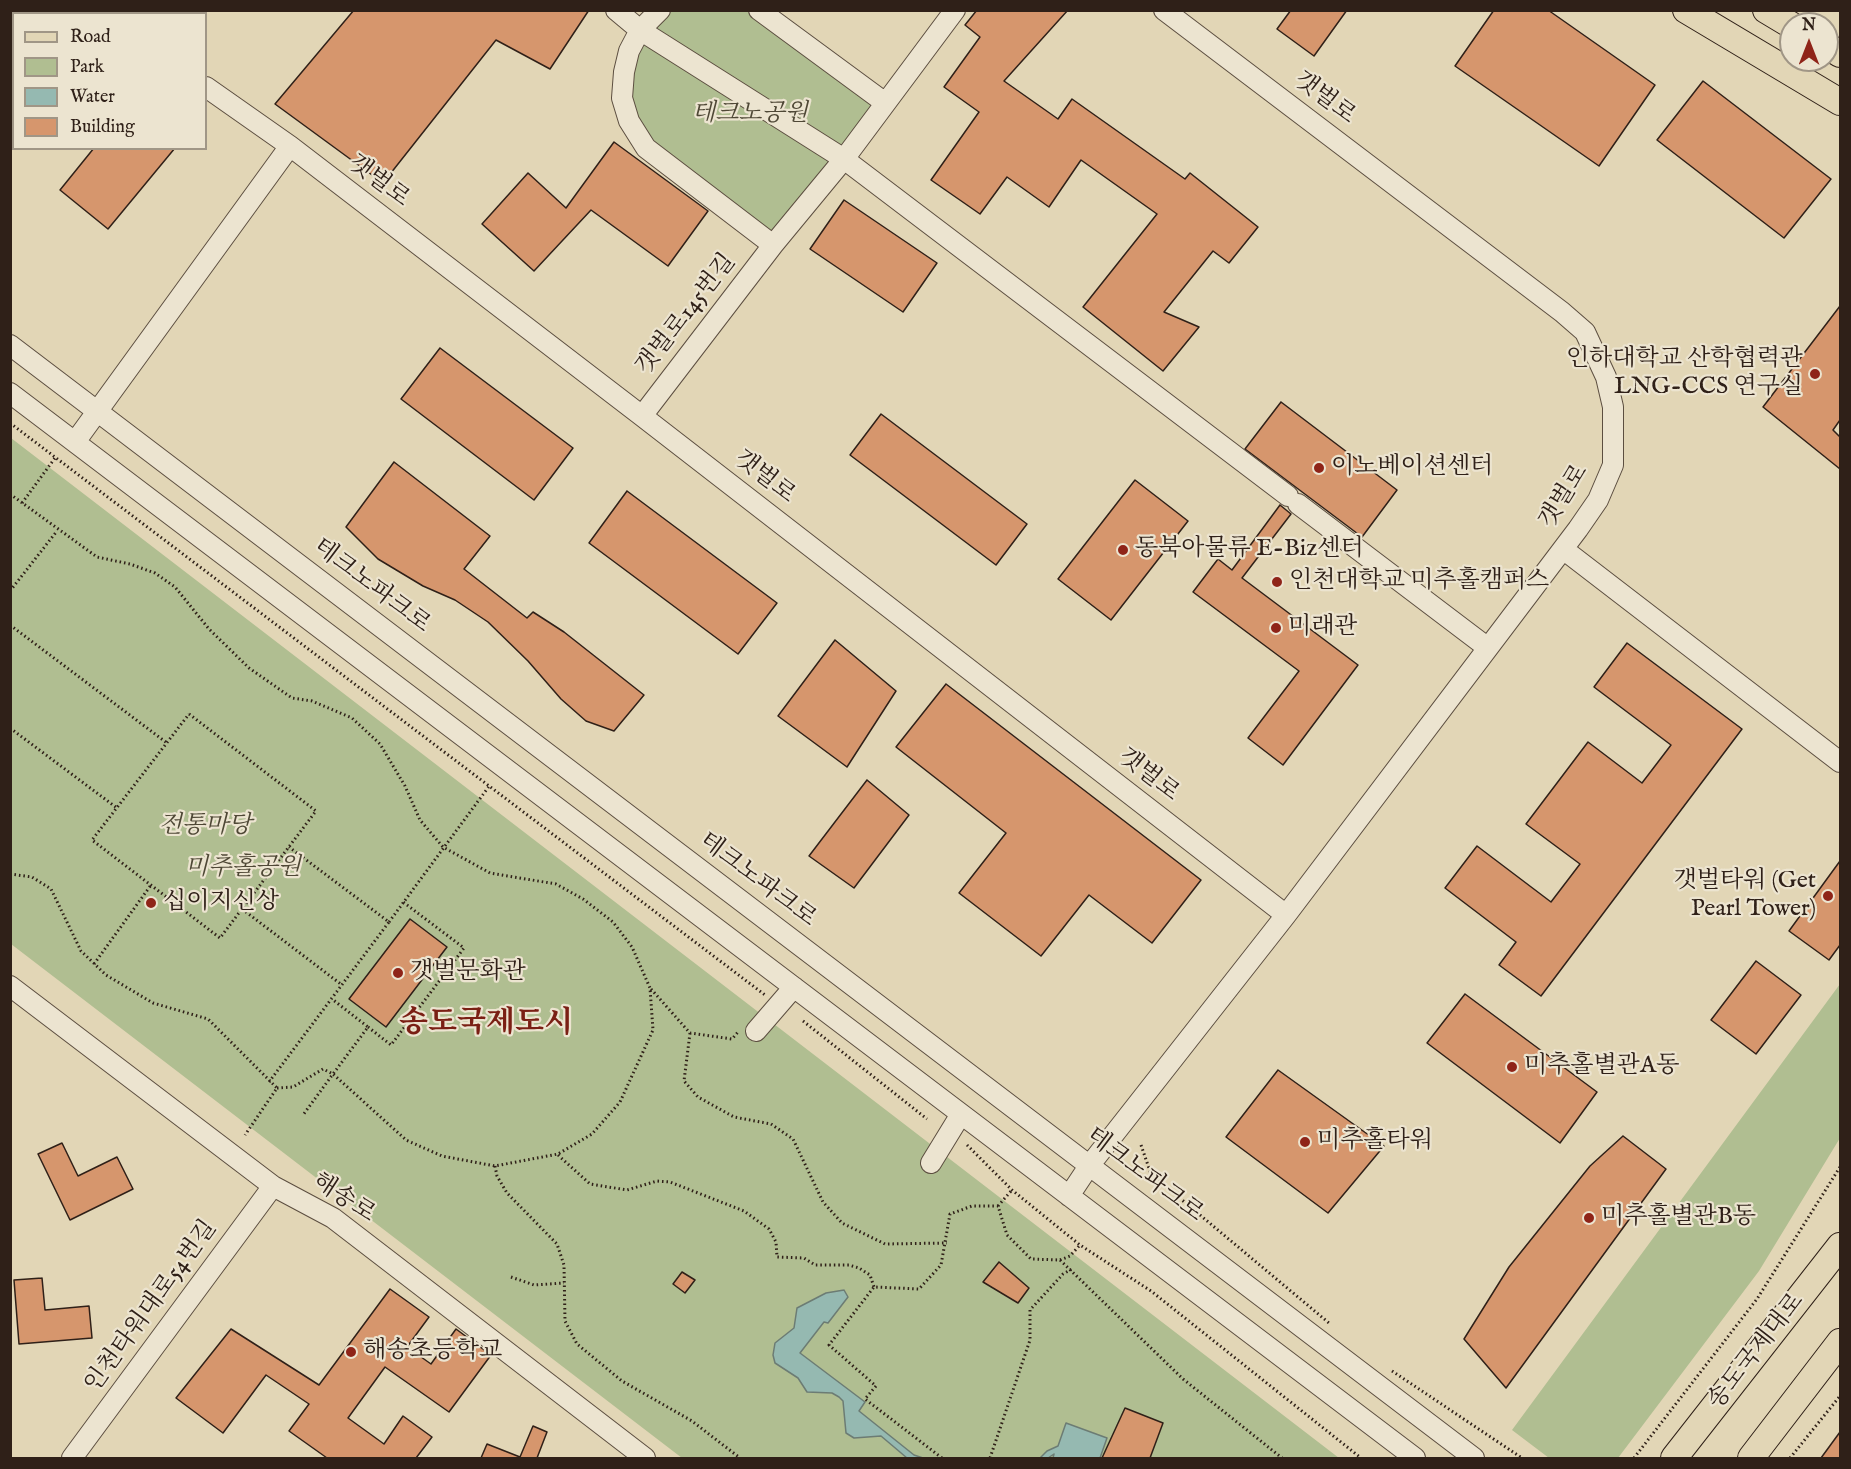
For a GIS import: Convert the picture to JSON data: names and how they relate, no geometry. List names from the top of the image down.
{
  "streets": {
    "main road": ["송도국제대로"],
    "street": [
      "갯벌로",
      "갯벌로145번길",
      "테크노파크로",
      "해송로",
      "인천타워대로54번길"
    ]
  },
  "crossings": [
    ["갯벌로", "갯벌로145번길"],
    ["갯벌로", "테크노파크로"],
    ["해송로", "인천타워대로54번길"]
  ],
  "districts": ["송도국제도시"],
  "parks": ["테크노공원", "전통마당", "미추홀공원"],
  "places": [
    "인하대학교 산학협력관 LNG-CCS 연구실",
    "이노베이션센터",
    "동북아물류 E-Biz센터",
    "인천대학교 미추홀캠퍼스",
    "미래관",
    "갯벌타워 (Get Pearl Tower)",
    "십이지신상",
    "갯벌문화관",
    "미추홀별관A동",
    "미추홀타워",
    "미추홀별관B동",
    "해송초등학교"
  ],
  "legend": [
    "Road",
    "Park",
    "Water",
    "Building"
  ],
  "north": "top"
}
